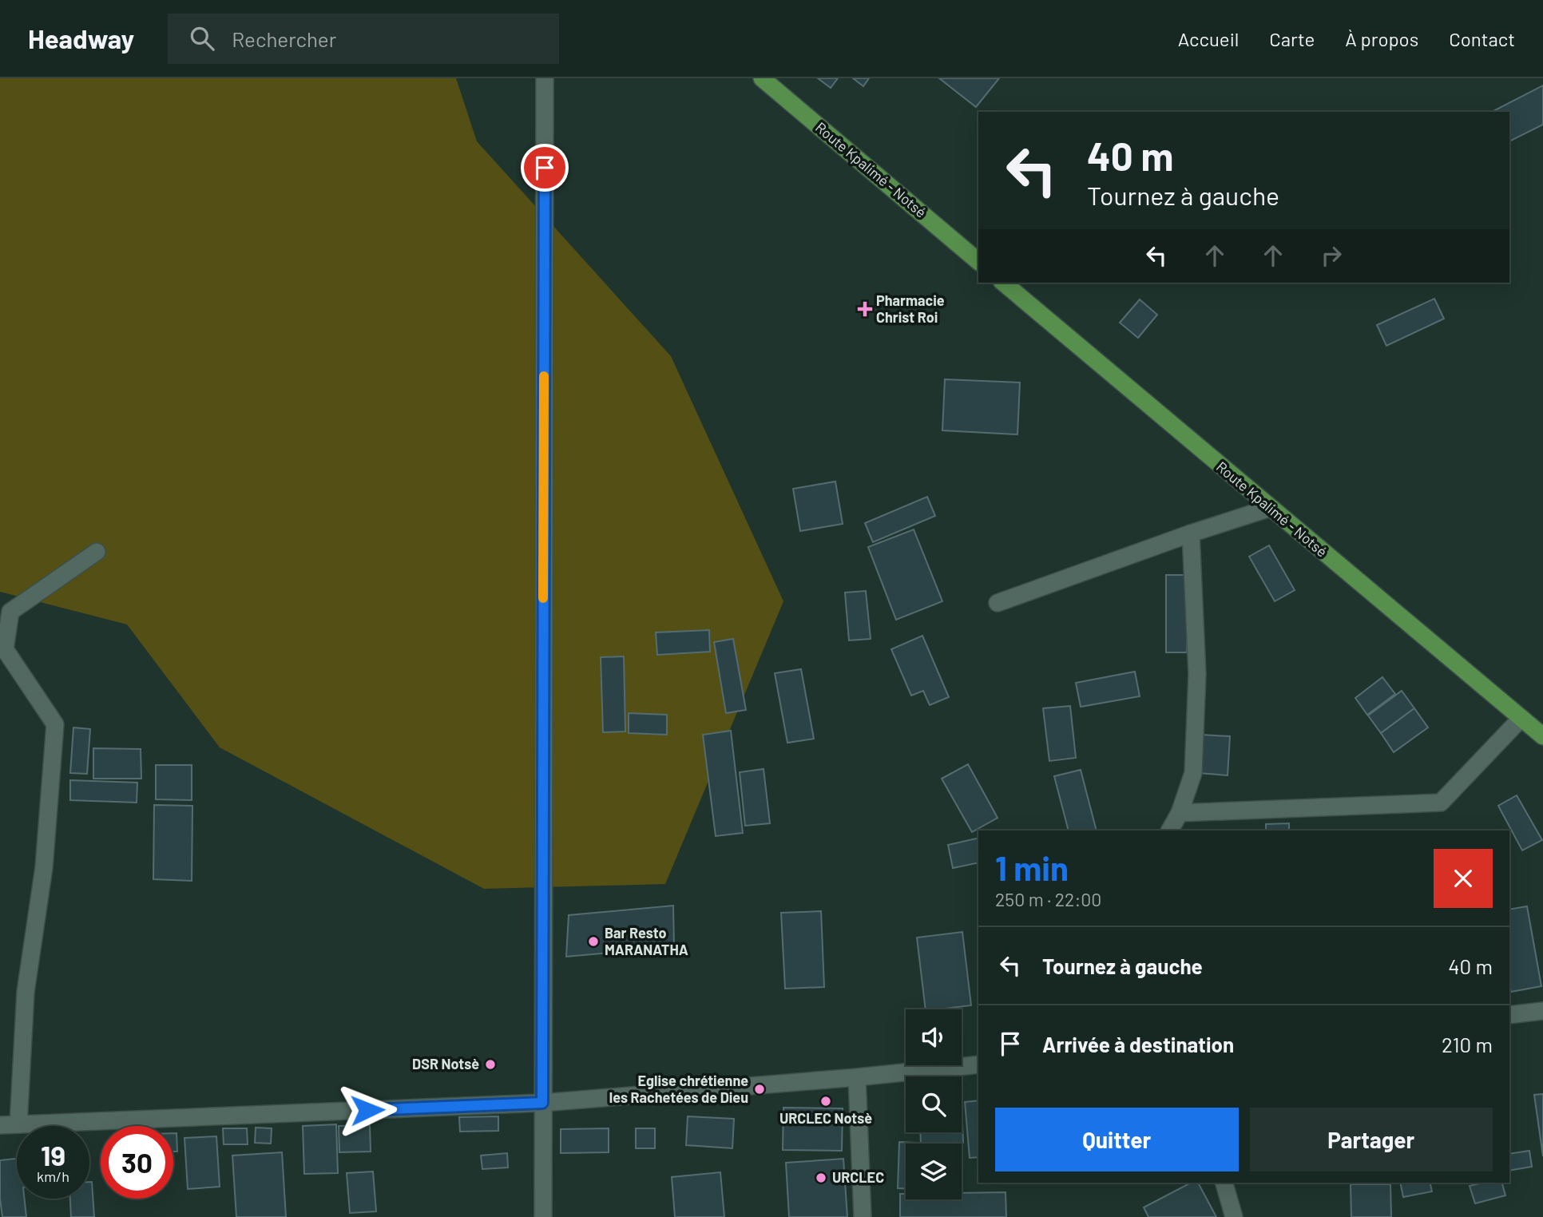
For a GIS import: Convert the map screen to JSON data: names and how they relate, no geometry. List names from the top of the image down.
{
  "streets": {
    "main road": ["Route Kpalimé - Notsé"]
  },
  "places": {
    "health": ["Pharmacie Christ Roi"],
    "other": [
      "Bar Resto MARANATHA",
      "DSR Notsè",
      "Eglise chrétienne les Rachetées de Dieu",
      "URCLEC Notsè",
      "URCLEC"
    ]
  },
  "page": {
    "header": "Headway",
    "search": "Rechercher",
    "nav": [
      "Accueil",
      "Carte",
      "À propos",
      "Contact"
    ],
    "turn": ["40 m", "Tournez à gauche"],
    "heading": ["1 min", "250 m · 22:00"],
    "list": [
      {
        "name": "Tournez à gauche",
        "value": "40 m"
      },
      {
        "name": "Arrivée à destination",
        "value": "210 m"
      }
    ],
    "buttons": ["Quitter", "Partager"],
    "speed": "19 km/h",
    "limit": "30"
  }
}
